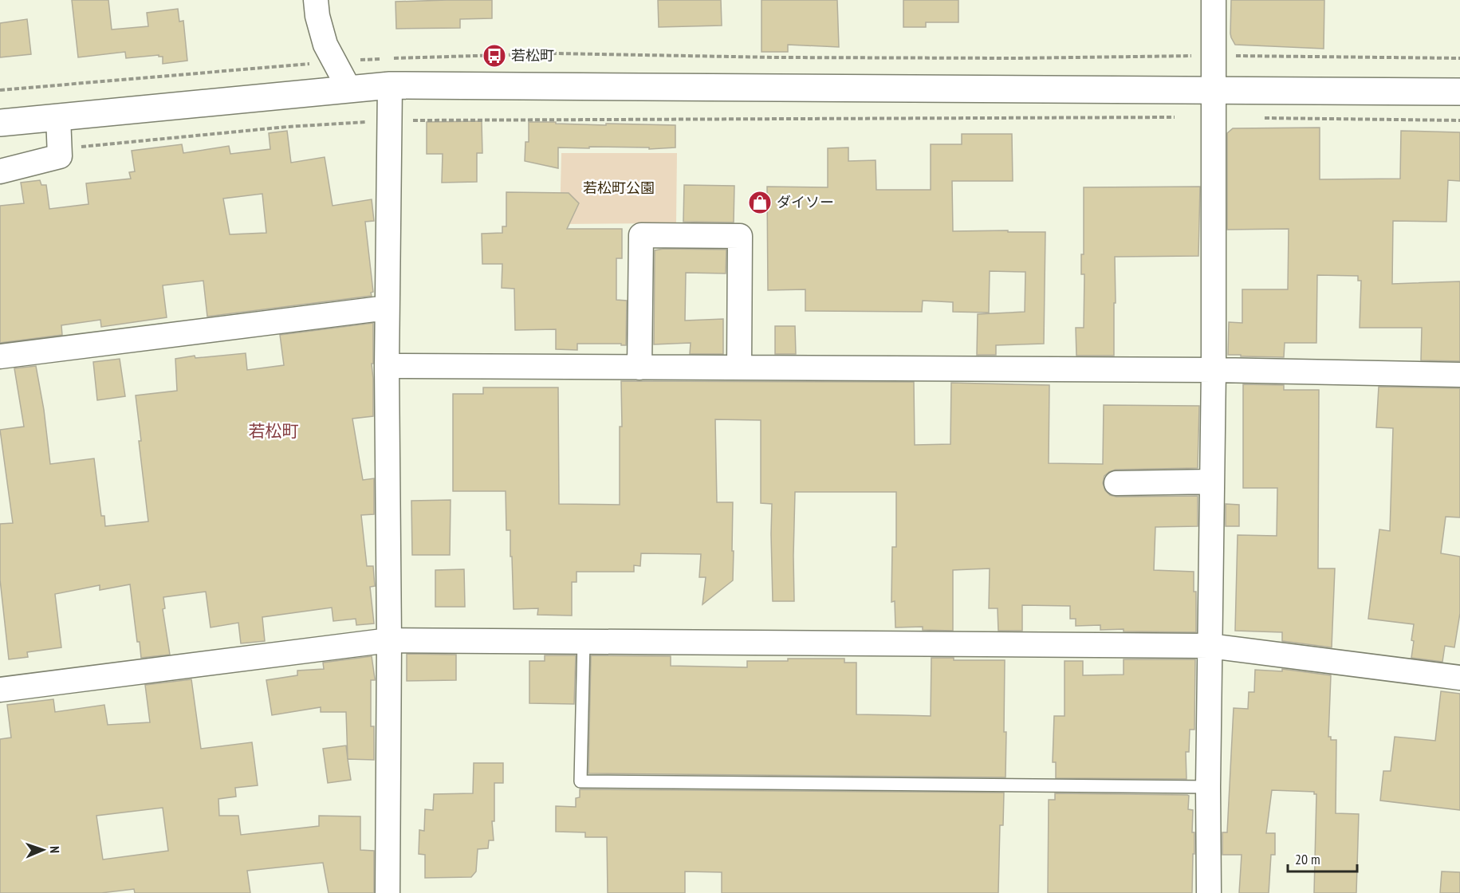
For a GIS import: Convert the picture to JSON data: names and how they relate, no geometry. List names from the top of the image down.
{
  "districts": ["若松町"],
  "parks": ["若松町公園"],
  "places": {
    "bus stop": ["若松町"],
    "shop": ["ダイソー"]
  },
  "scale_bar": "20 m",
  "north": "right"
}
